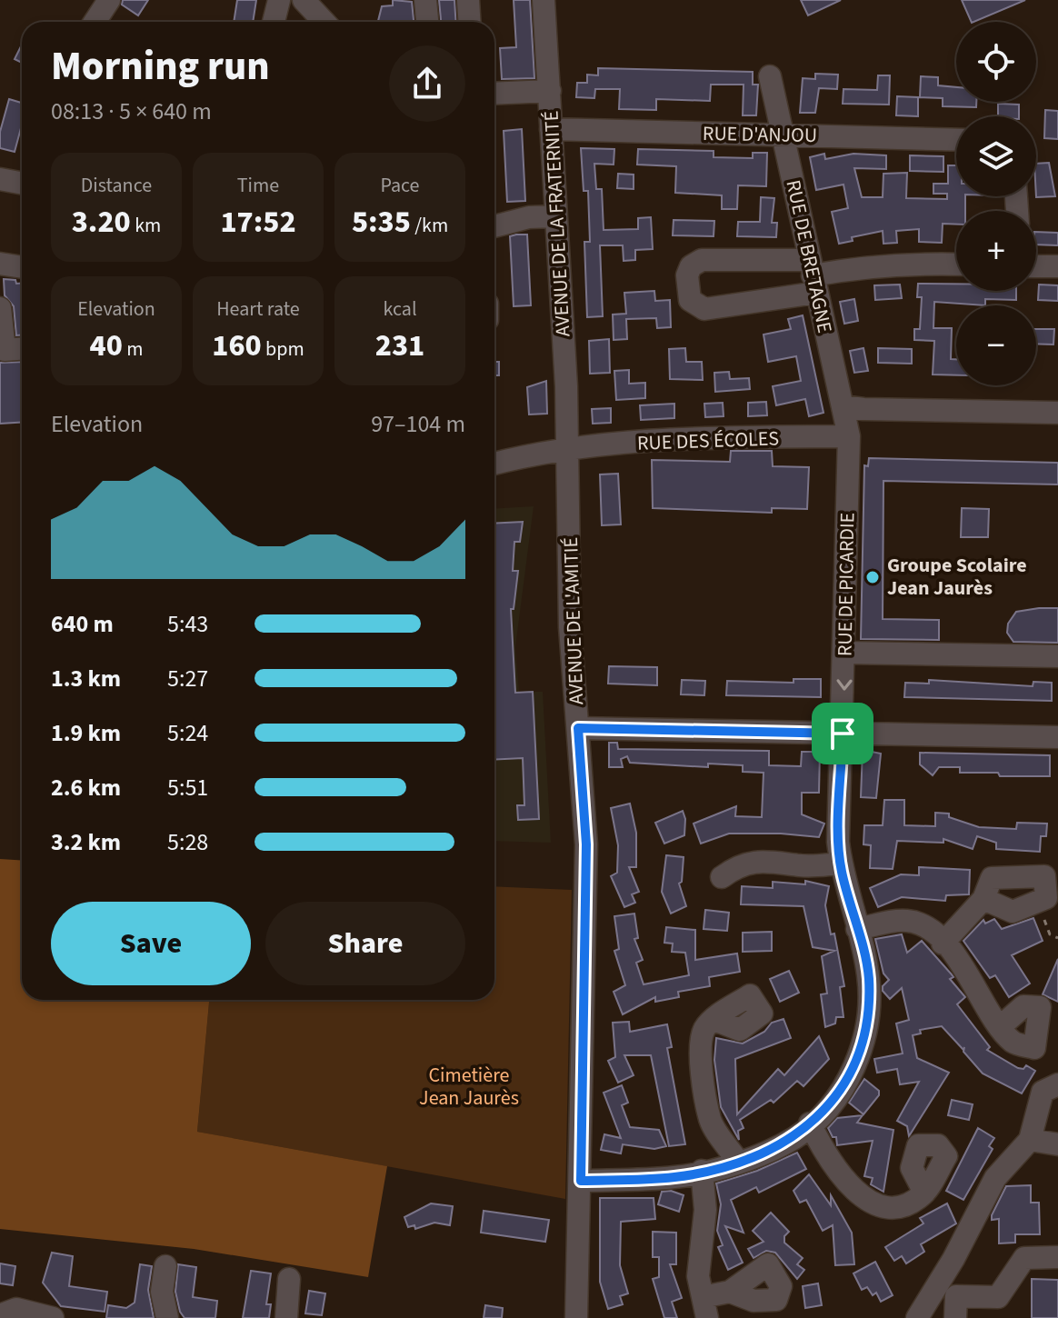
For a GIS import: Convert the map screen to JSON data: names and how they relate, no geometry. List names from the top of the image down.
{
  "streets": {
    "street": [
      "RUE D'ANJOU",
      "AVENUE DE LA FRATERNITÉ",
      "RUE DE BRETAGNE",
      "RUE DES ÉCOLES",
      "RUE DE PICARDIE",
      "AVENUE DE L'AMITIÉ"
    ]
  },
  "crossings": [
    ["RUE D'ANJOU", "AVENUE DE LA FRATERNITÉ"],
    ["RUE D'ANJOU", "RUE DE BRETAGNE"],
    ["AVENUE DE LA FRATERNITÉ", "RUE DES ÉCOLES"],
    ["AVENUE DE LA FRATERNITÉ", "AVENUE DE L'AMITIÉ"],
    ["RUE DE BRETAGNE", "RUE DES ÉCOLES"],
    ["RUE DE BRETAGNE", "RUE DE PICARDIE"],
    ["RUE DES ÉCOLES", "RUE DE PICARDIE"],
    ["RUE DES ÉCOLES", "AVENUE DE L'AMITIÉ"],
    ["RUE DE PICARDIE", "AVENUE DE L'AMITIÉ"]
  ],
  "parks": ["Cimetière Jean Jaurès"],
  "places": ["Groupe Scolaire Jean Jaurès"],
  "page": {
    "map_buttons": ["+", "−"],
    "heading": ["Morning run", "08:13 · 5 × 640 m"],
    "stats": [
      ["Distance", "3.20 km"],
      ["Time", "17:52"],
      ["Pace", "5:35 /km"],
      ["Elevation", "40 m"],
      ["Heart rate", "160 bpm"],
      ["kcal", "231"]
    ],
    "chart": ["Elevation", "97–104 m"],
    "list": [
      {
        "name": "640 m",
        "note": "5:43"
      },
      {
        "name": "1.3 km",
        "note": "5:27"
      },
      {
        "name": "1.9 km",
        "note": "5:24"
      },
      {
        "name": "2.6 km",
        "note": "5:51"
      },
      {
        "name": "3.2 km",
        "note": "5:28"
      }
    ],
    "buttons": ["Save", "Share"]
  }
}
